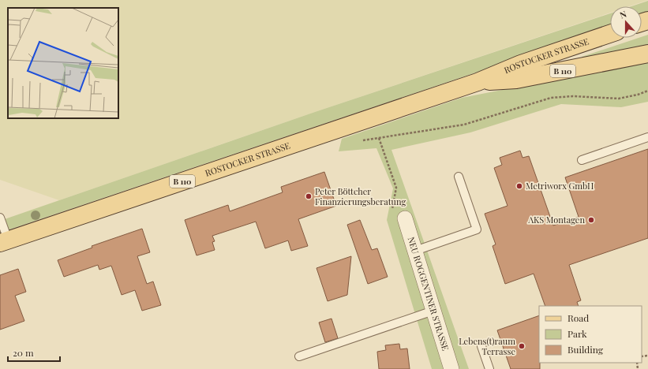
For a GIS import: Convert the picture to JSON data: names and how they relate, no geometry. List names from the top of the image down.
{
  "streets": {
    "main road": ["ROSTOCKER STRASSE", "B 110"],
    "street": ["NEU ROGGENTINER STRASSE"]
  },
  "places": [
    "Metriworx GmbH",
    "Peter Böttcher Finanzierungsberatung",
    "AKS Montagen",
    "Lebens(t)raum Terrasse"
  ],
  "legend": ["Road", "Park", "Building"],
  "scale_bar": "20 m",
  "north": "top"
}
